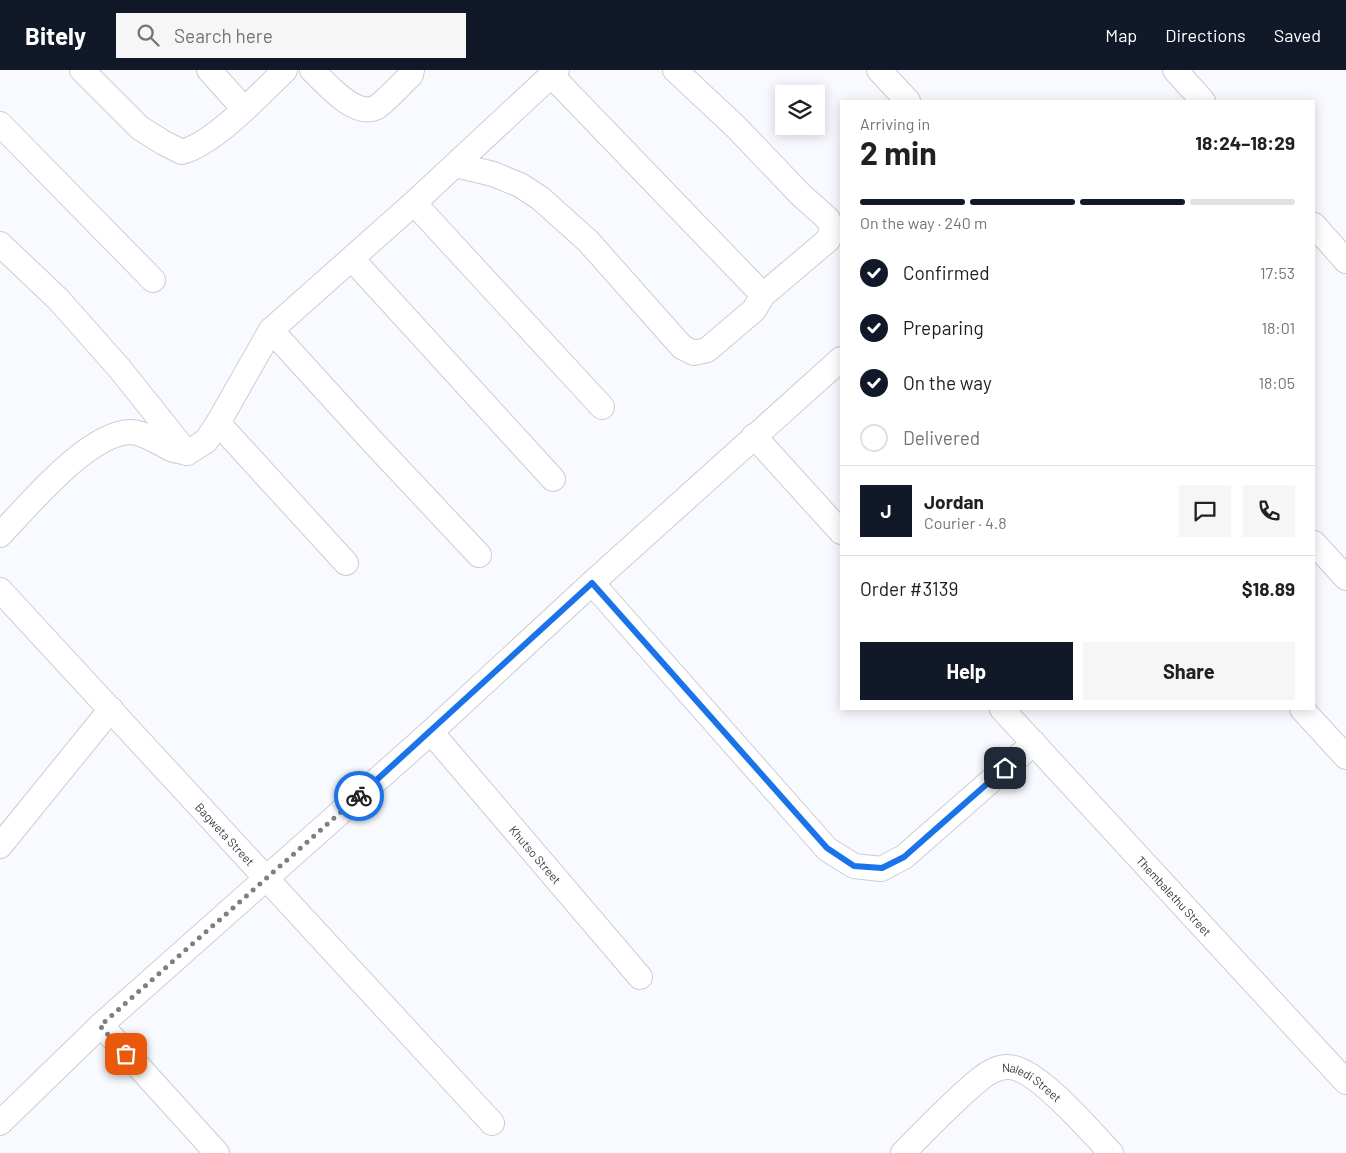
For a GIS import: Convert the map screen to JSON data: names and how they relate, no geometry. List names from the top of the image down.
{
  "streets": {
    "street": [
      "Bagweta Street",
      "Khutso Street",
      "Thembalethu Street",
      "Naledi Street"
    ]
  },
  "page": {
    "header": "Bitely",
    "search": "Search here",
    "nav": ["Map", "Directions", "Saved"],
    "heading": ["2 min", "Arriving in", "18:24–18:29"],
    "panel": [
      "Jordan",
      "Courier · 4.8",
      "Order #3139",
      "$18.89"
    ],
    "bar": "On the way · 240 m",
    "list": [
      ["Confirmed", "17:53"],
      ["Preparing", "18:01"],
      ["On the way", "18:05"],
      "Delivered"
    ],
    "round": "J",
    "buttons": ["Help", "Share"]
  }
}
